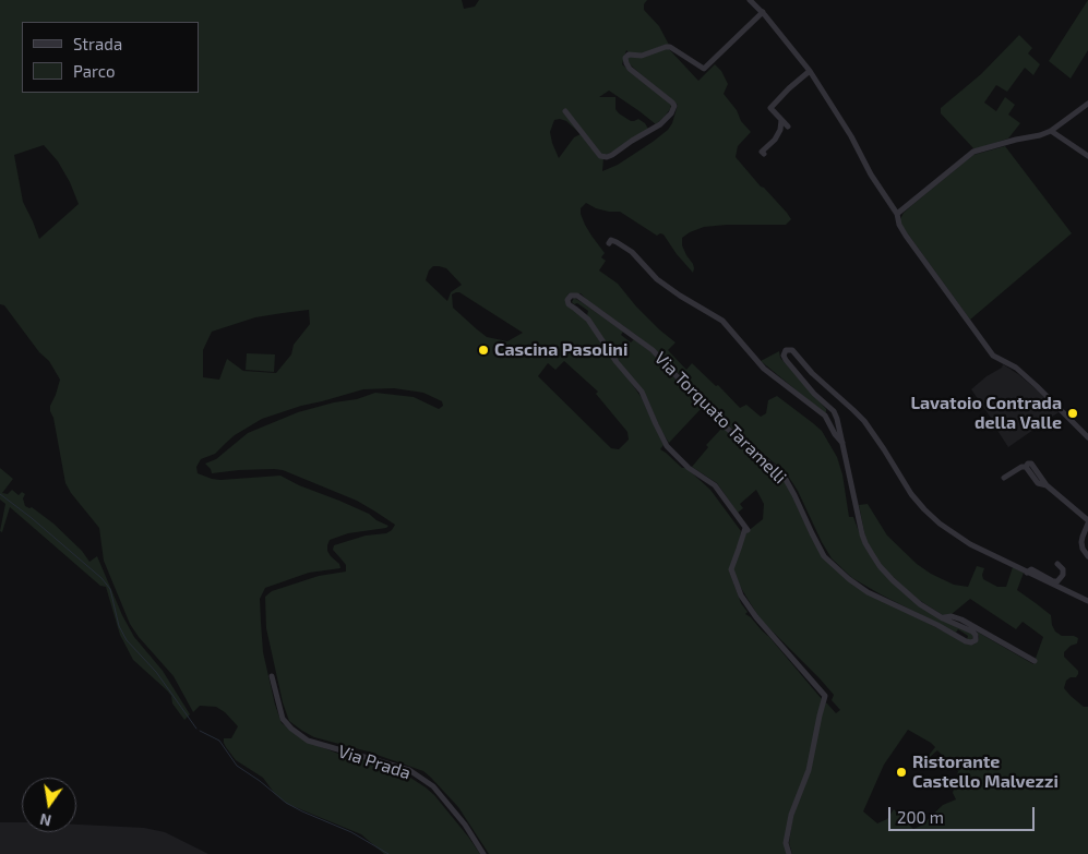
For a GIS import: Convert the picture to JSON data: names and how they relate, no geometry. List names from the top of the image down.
{
  "streets": {
    "street": ["Via Torquato Taramelli", "Via Prada"]
  },
  "places": ["Cascina Pasolini", "Lavatoio Contrada della Valle", "Ristorante Castello Malvezzi"],
  "legend": ["Strada", "Parco"],
  "scale_bar": "200 m",
  "north": "bottom"
}
